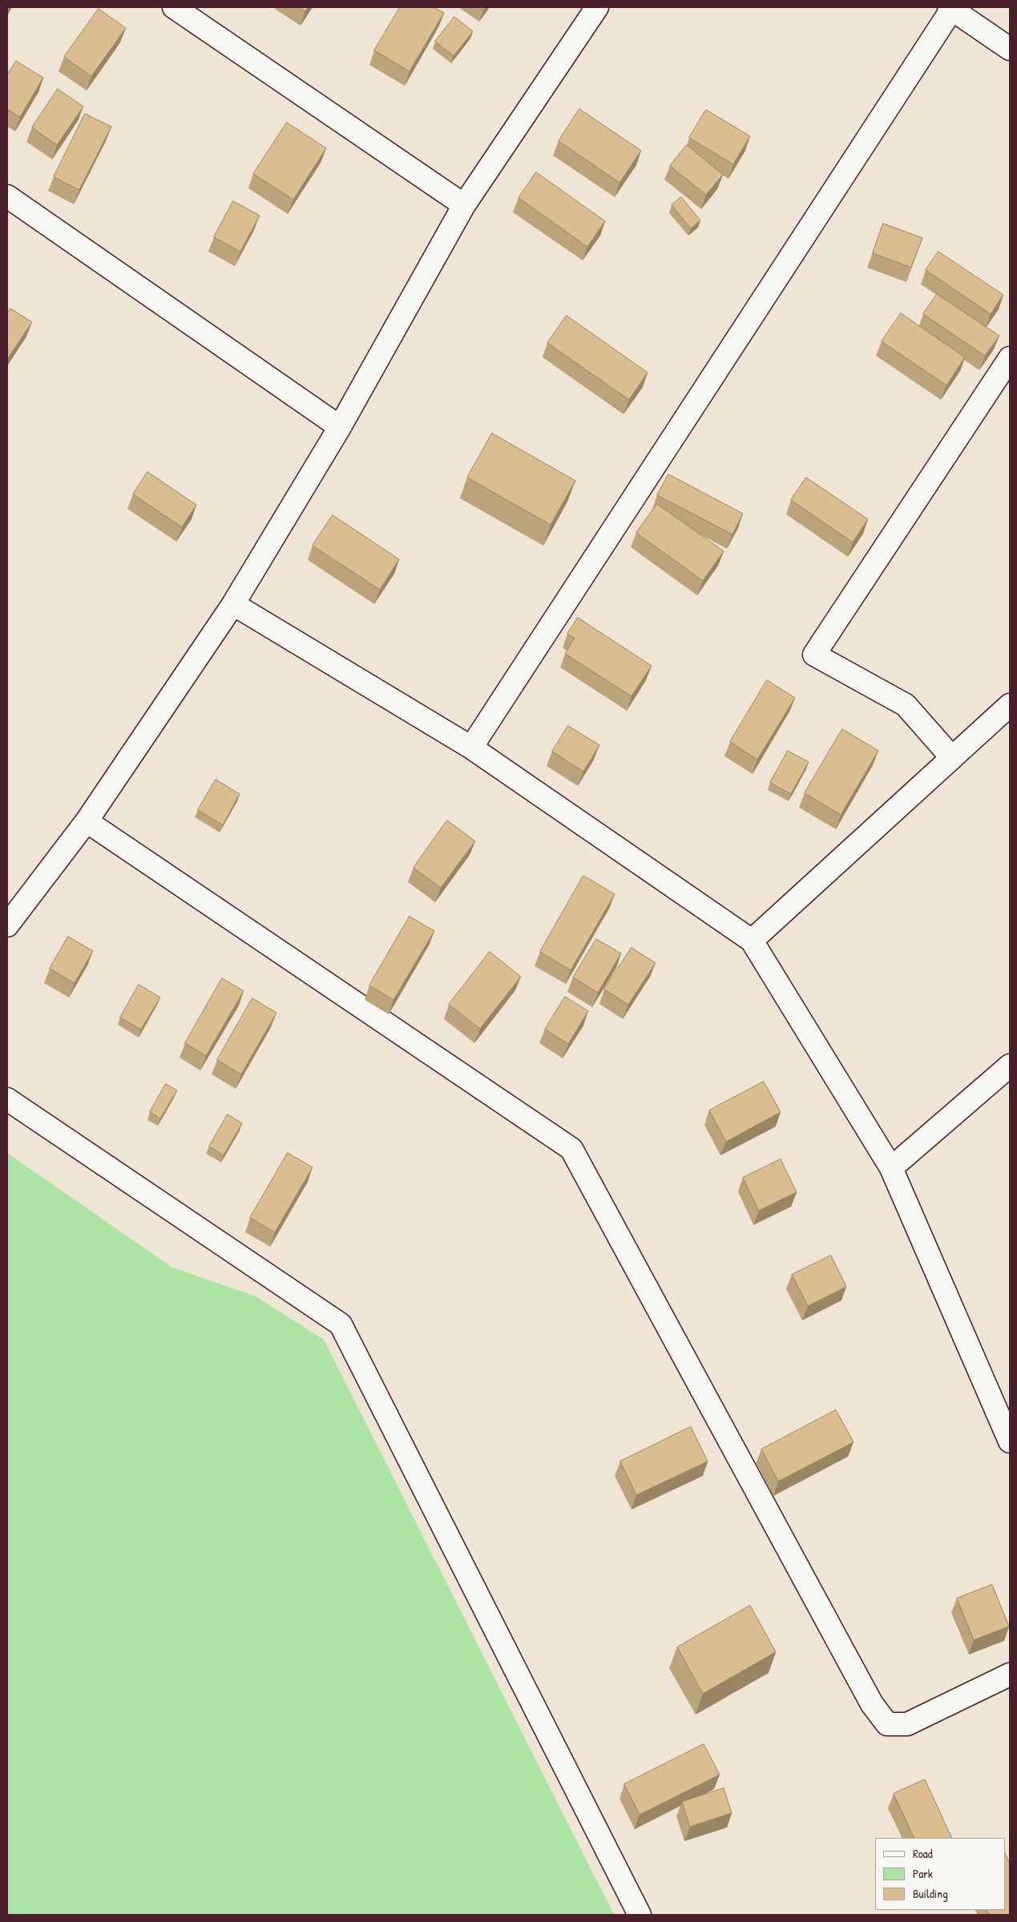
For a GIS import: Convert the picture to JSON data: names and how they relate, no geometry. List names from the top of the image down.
{
  "legend": ["Road", "Park", "Building"]
}
